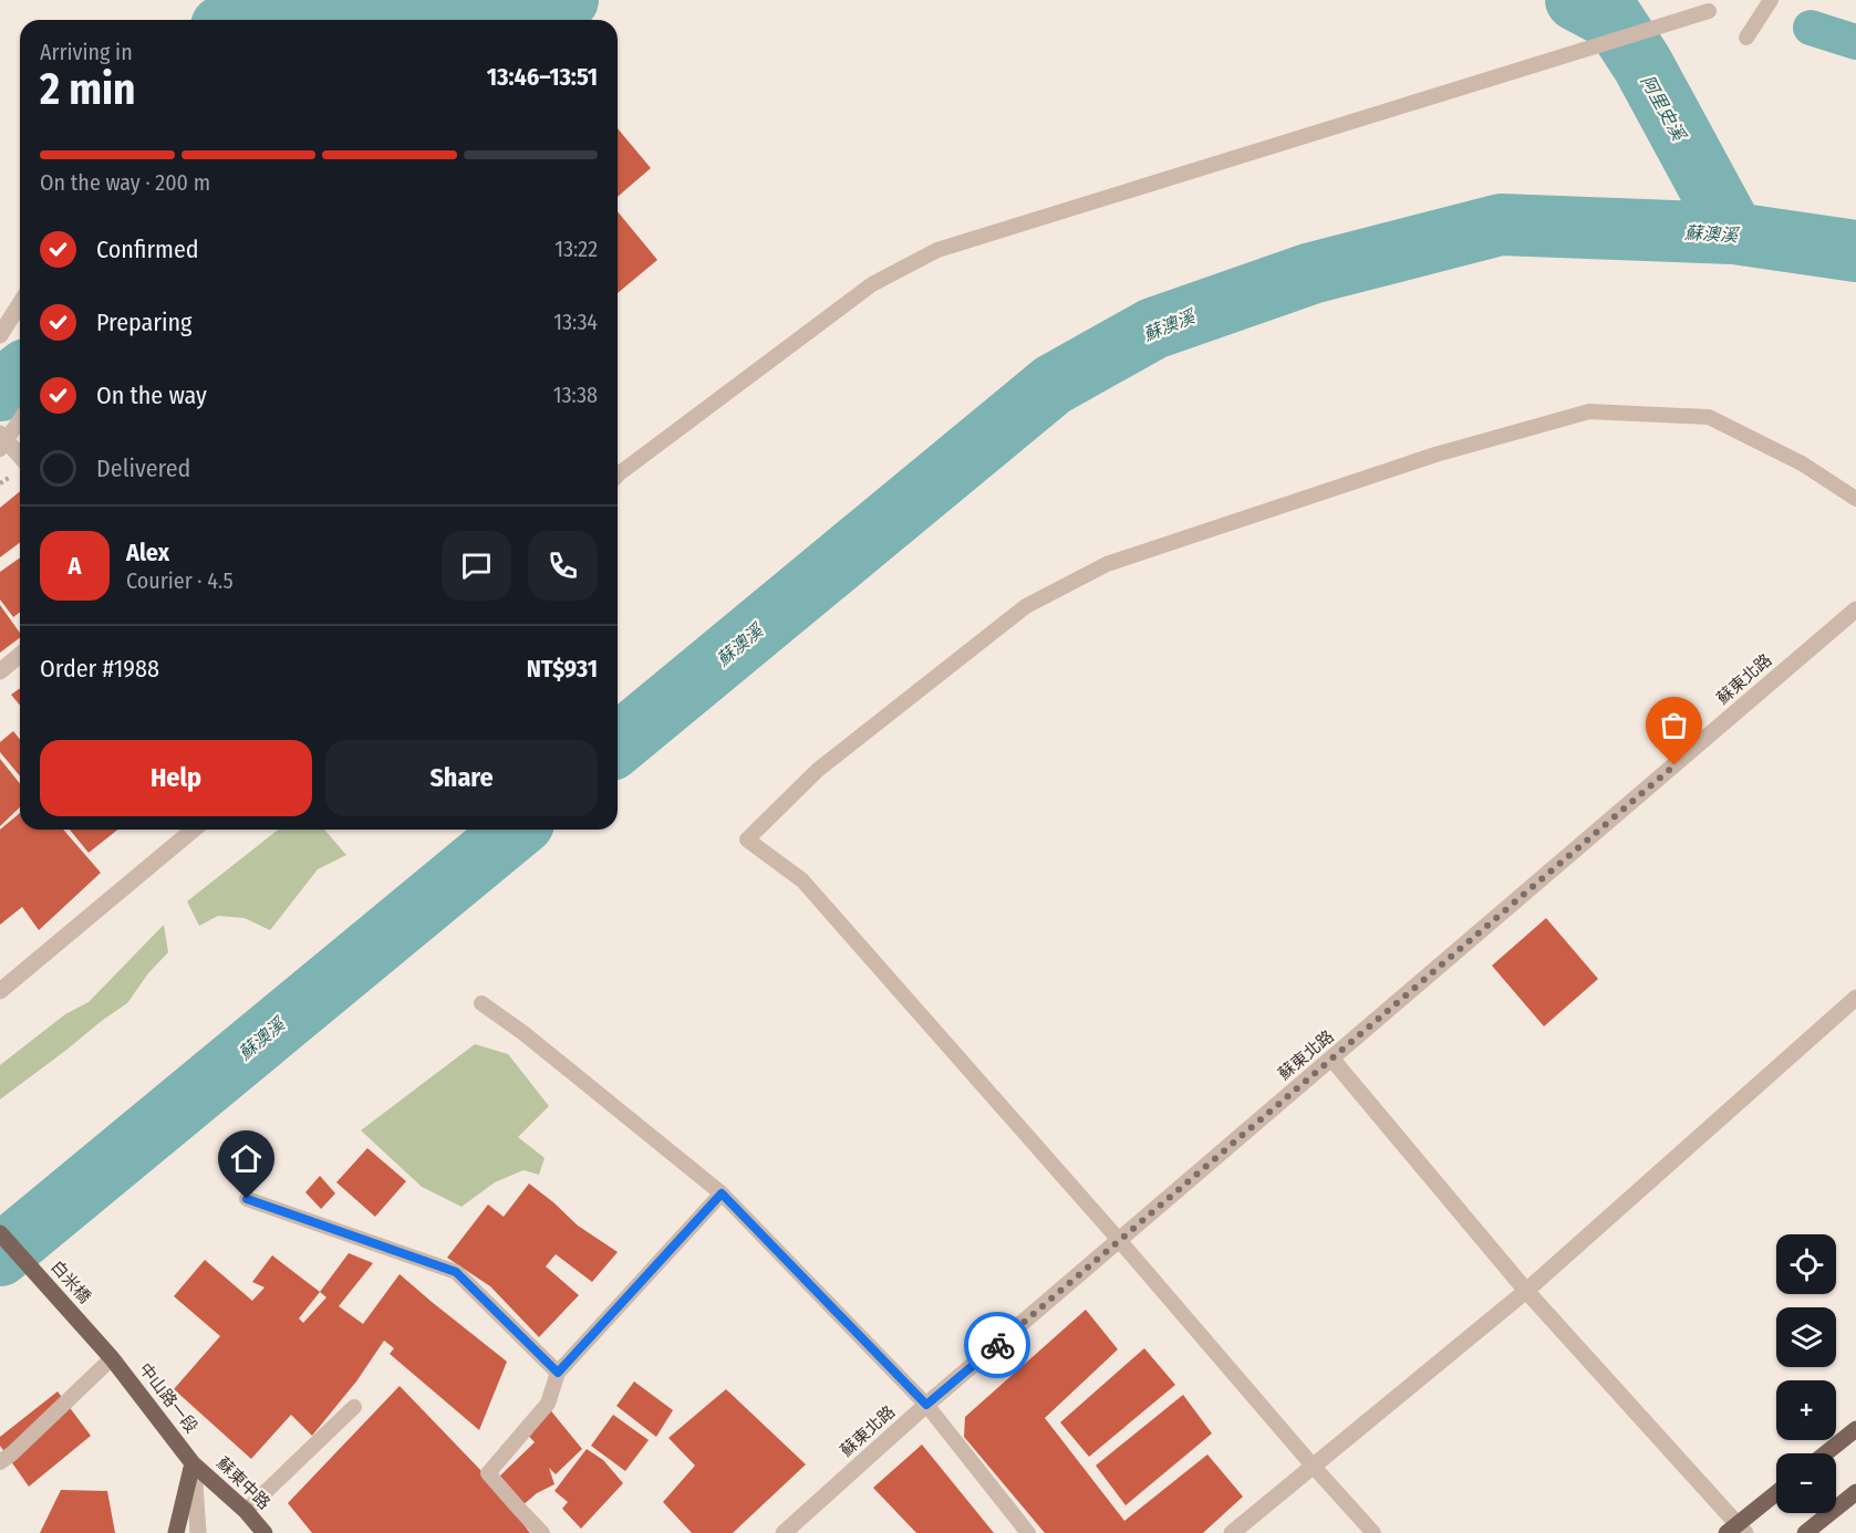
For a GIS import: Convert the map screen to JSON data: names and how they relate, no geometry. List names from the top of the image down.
{
  "streets": {
    "main road": ["白米橋", "中山路一段", "蘇東中路"],
    "street": ["蘇東北路"]
  },
  "crossings": [
    ["白米橋", "中山路一段"],
    ["中山路一段", "蘇東中路"]
  ],
  "water": ["阿里史溪", "蘇澳溪"],
  "page": {
    "heading": ["2 min", "Arriving in", "13:46–13:51"],
    "panel": [
      "Alex",
      "Courier · 4.5",
      "Order #1988",
      "NT$931"
    ],
    "bar": "On the way · 200 m",
    "list": [
      ["Confirmed", "13:22"],
      ["Preparing", "13:34"],
      ["On the way", "13:38"],
      "Delivered"
    ],
    "round": "A",
    "buttons": ["Help", "Share"],
    "map_buttons": ["+", "−"]
  }
}
